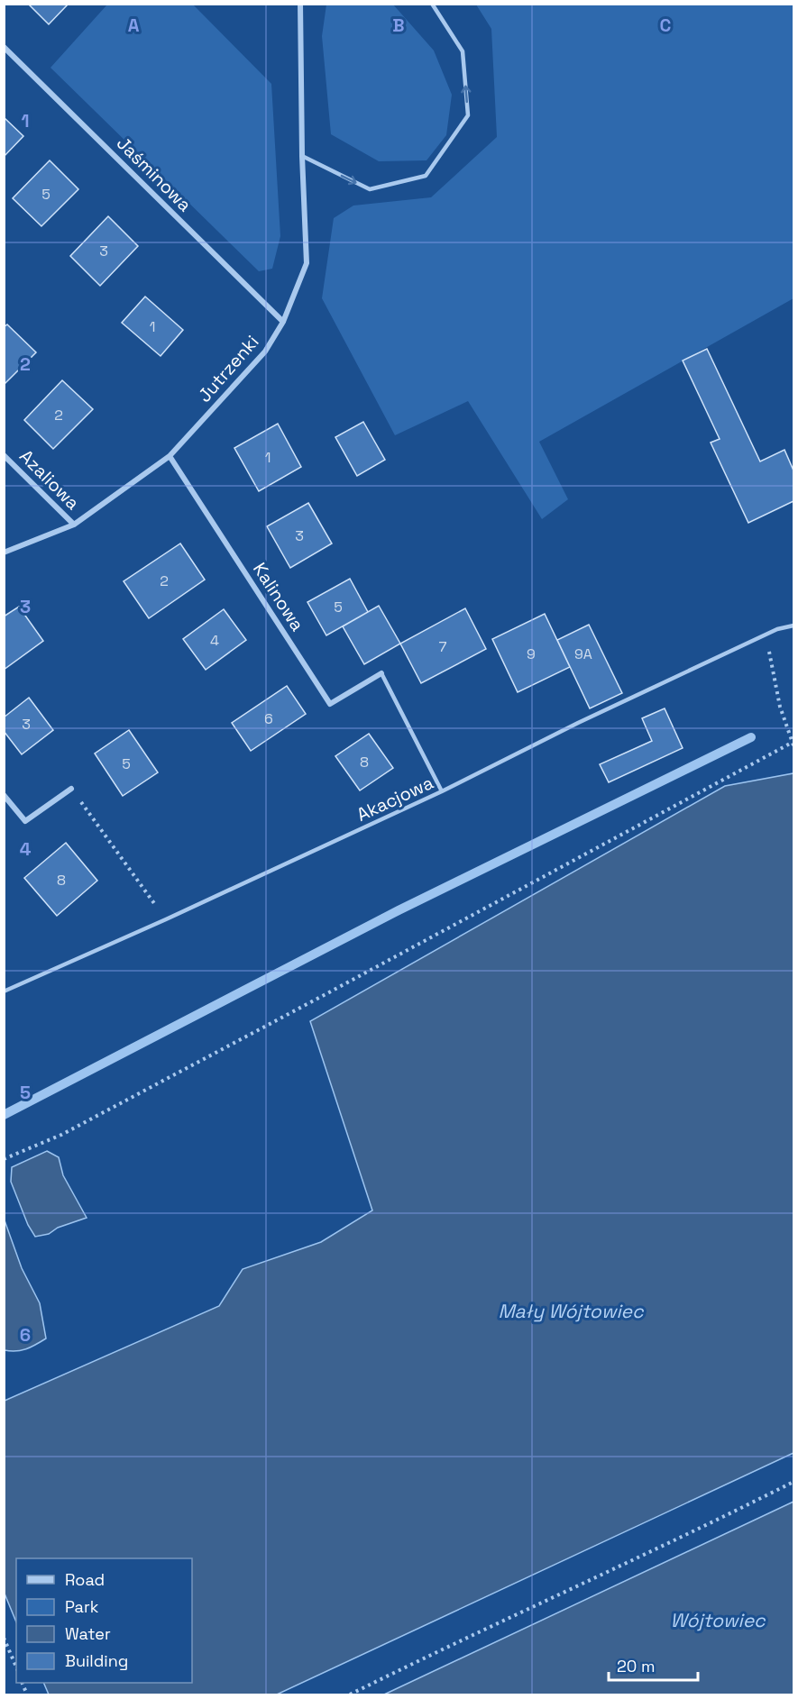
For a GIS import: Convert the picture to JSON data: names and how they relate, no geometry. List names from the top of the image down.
{
  "streets": {
    "street": [
      "Jaśminowa",
      "Jutrzenki",
      "Azaliowa",
      "Kalinowa"
    ],
    "lane": ["Akacjowa"]
  },
  "crossings": [
    ["Jaśminowa", "Jutrzenki"],
    ["Jutrzenki", "Azaliowa"],
    ["Jutrzenki", "Kalinowa"]
  ],
  "water": ["Mały Wójtowiec", "Wójtowiec"],
  "house_numbers": [
    "5",
    "3",
    "1",
    "2",
    "1",
    "3",
    "2",
    "5",
    "4",
    "7",
    "9",
    "9A",
    "6",
    "3",
    "8",
    "5",
    "8"
  ],
  "legend": [
    "Road",
    "Park",
    "Water",
    "Building"
  ],
  "scale_bar": "20 m",
  "grid": {
    "columns": ["A", "B", "C"],
    "rows": [
      "1",
      "2",
      "3",
      "4",
      "5",
      "6"
    ]
  }
}
